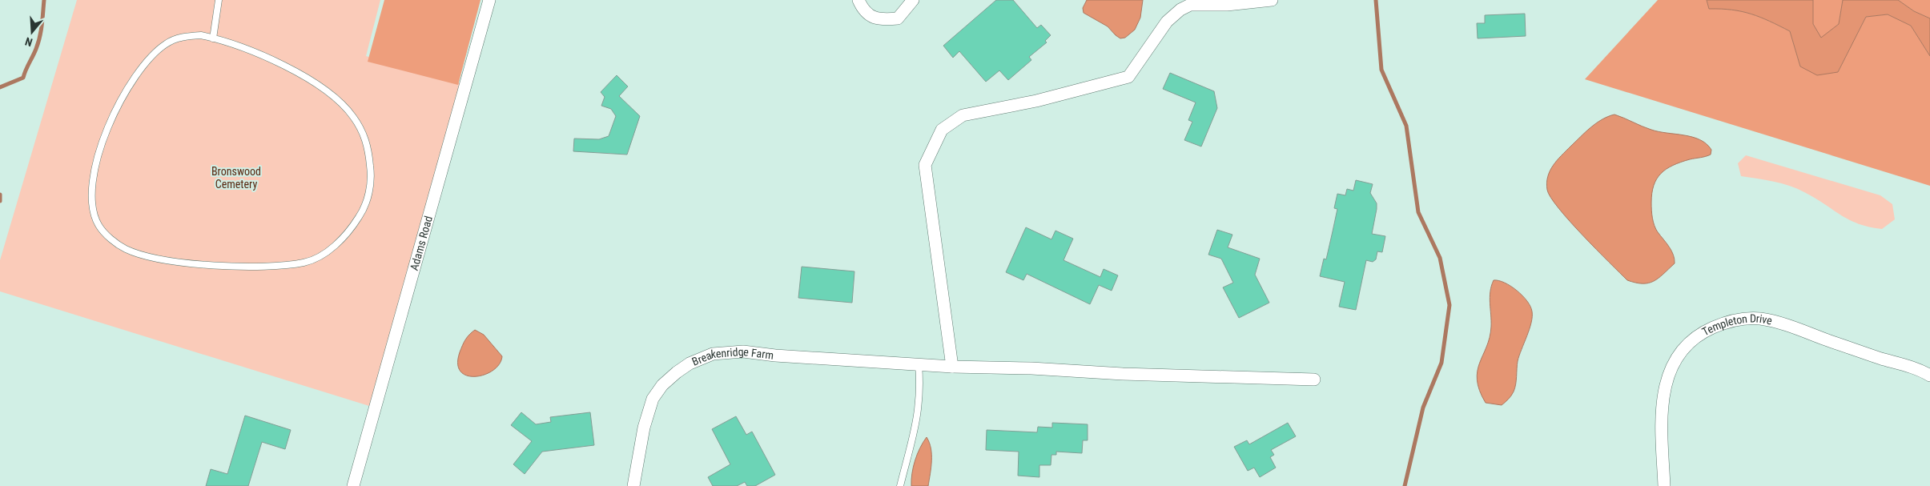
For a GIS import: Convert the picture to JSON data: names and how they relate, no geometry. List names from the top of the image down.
{
  "streets": {
    "street": ["Adams Road", "Templeton Drive", "Breakenridge Farm"]
  },
  "parks": ["Bronswood Cemetery"],
  "north": "bottom"
}
